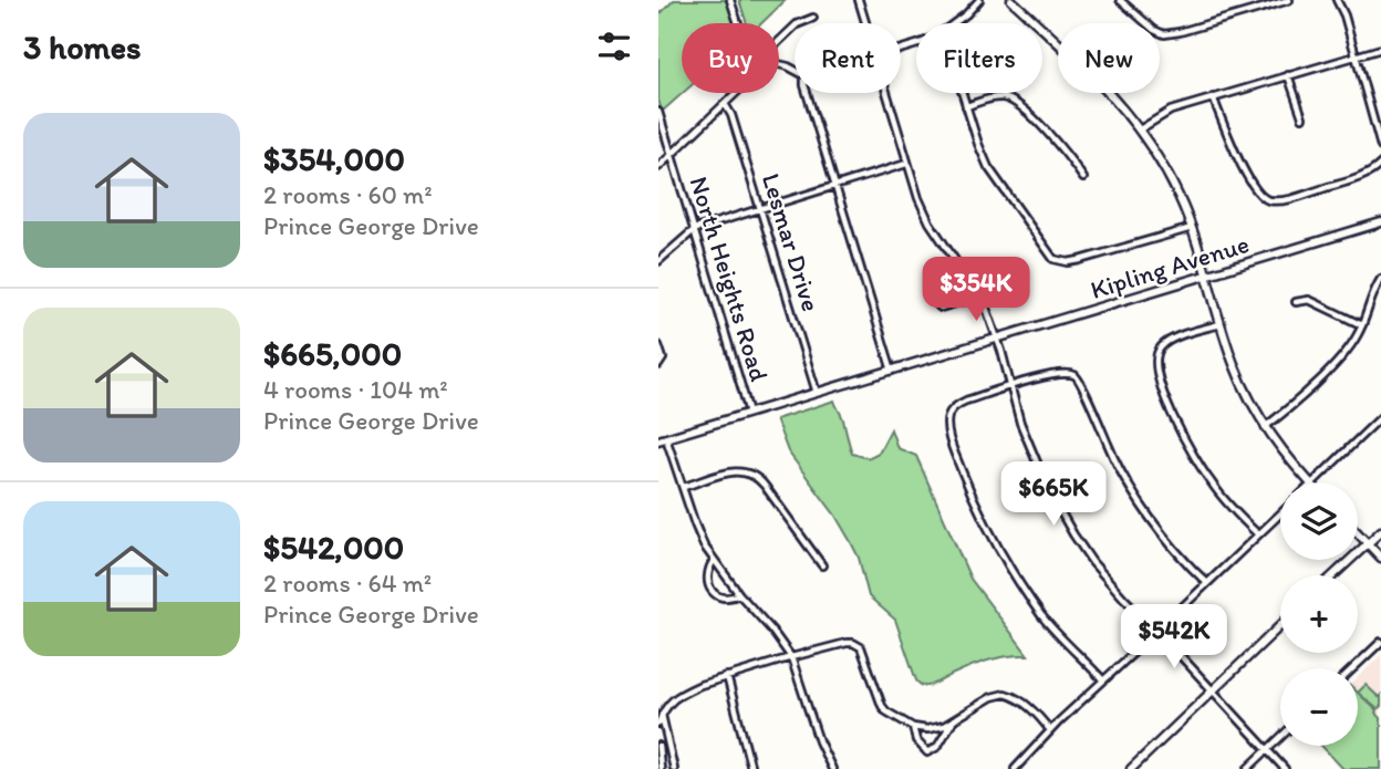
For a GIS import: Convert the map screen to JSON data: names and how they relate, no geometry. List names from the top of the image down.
{
  "streets": {
    "street": ["Lesmar Drive", "Kipling Avenue", "North Heights Road"]
  },
  "crossings": [
    ["Lesmar Drive", "Kipling Avenue"],
    ["Kipling Avenue", "North Heights Road"]
  ],
  "page": {
    "heading": "3 homes",
    "chip": [
      "Buy",
      "Rent",
      "Filters",
      "New"
    ],
    "list": [
      {
        "name": "$354,000",
        "note": "2 rooms · 60 m² · Prince George Drive"
      },
      {
        "name": "$665,000",
        "note": "4 rooms · 104 m² · Prince George Drive"
      },
      {
        "name": "$542,000",
        "note": "2 rooms · 64 m² · Prince George Drive"
      }
    ],
    "price": ["$354K", "$665K", "$542K"],
    "map_buttons": ["+", "−"]
  }
}
